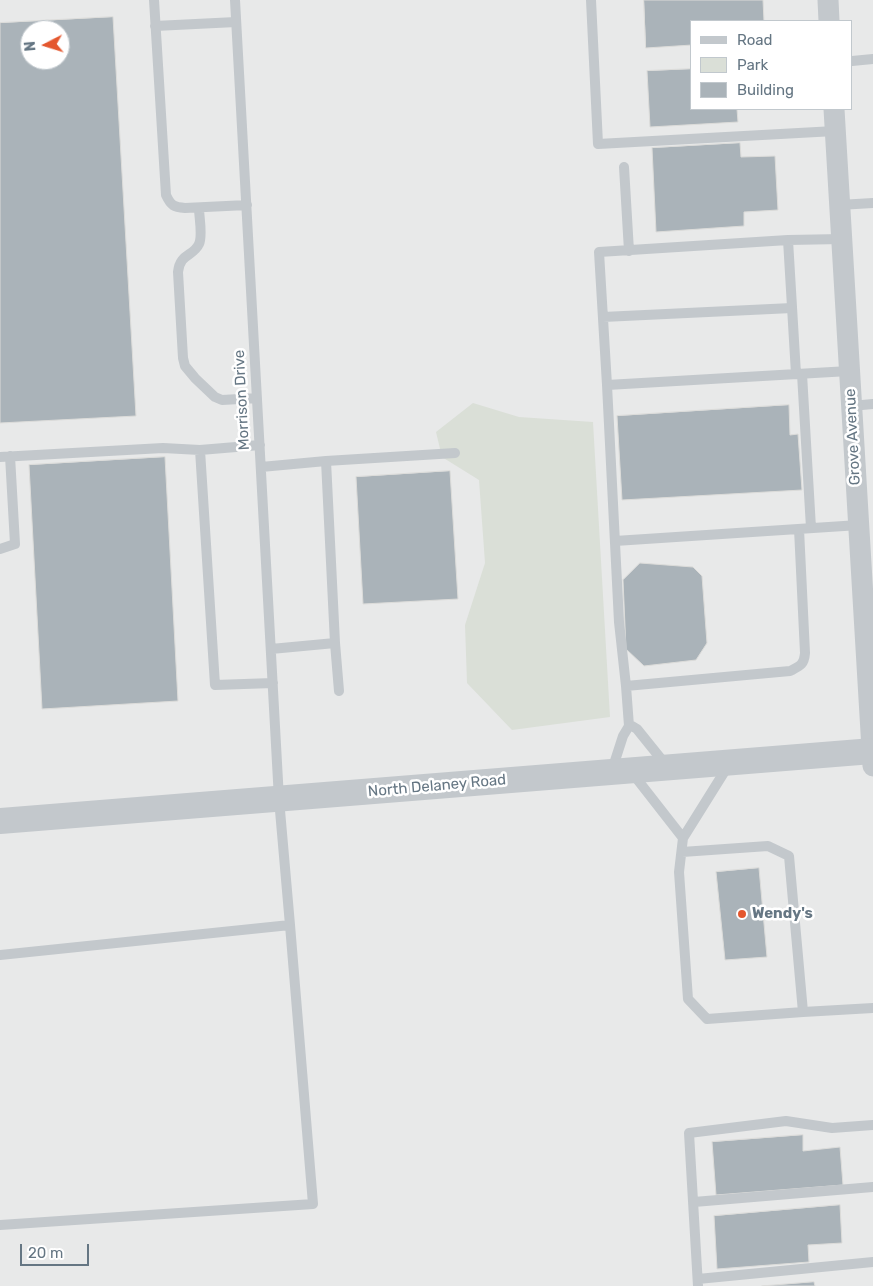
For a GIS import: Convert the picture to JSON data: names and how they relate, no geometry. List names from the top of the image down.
{
  "streets": {
    "street": ["Grove Avenue", "North Delaney Road"],
    "lane": ["Morrison Drive"]
  },
  "crossings": [
    ["Morrison Drive", "North Delaney Road"],
    ["Grove Avenue", "North Delaney Road"]
  ],
  "places": ["Wendy's"],
  "legend": ["Road", "Park", "Building"],
  "scale_bar": "20 m",
  "north": "left"
}
